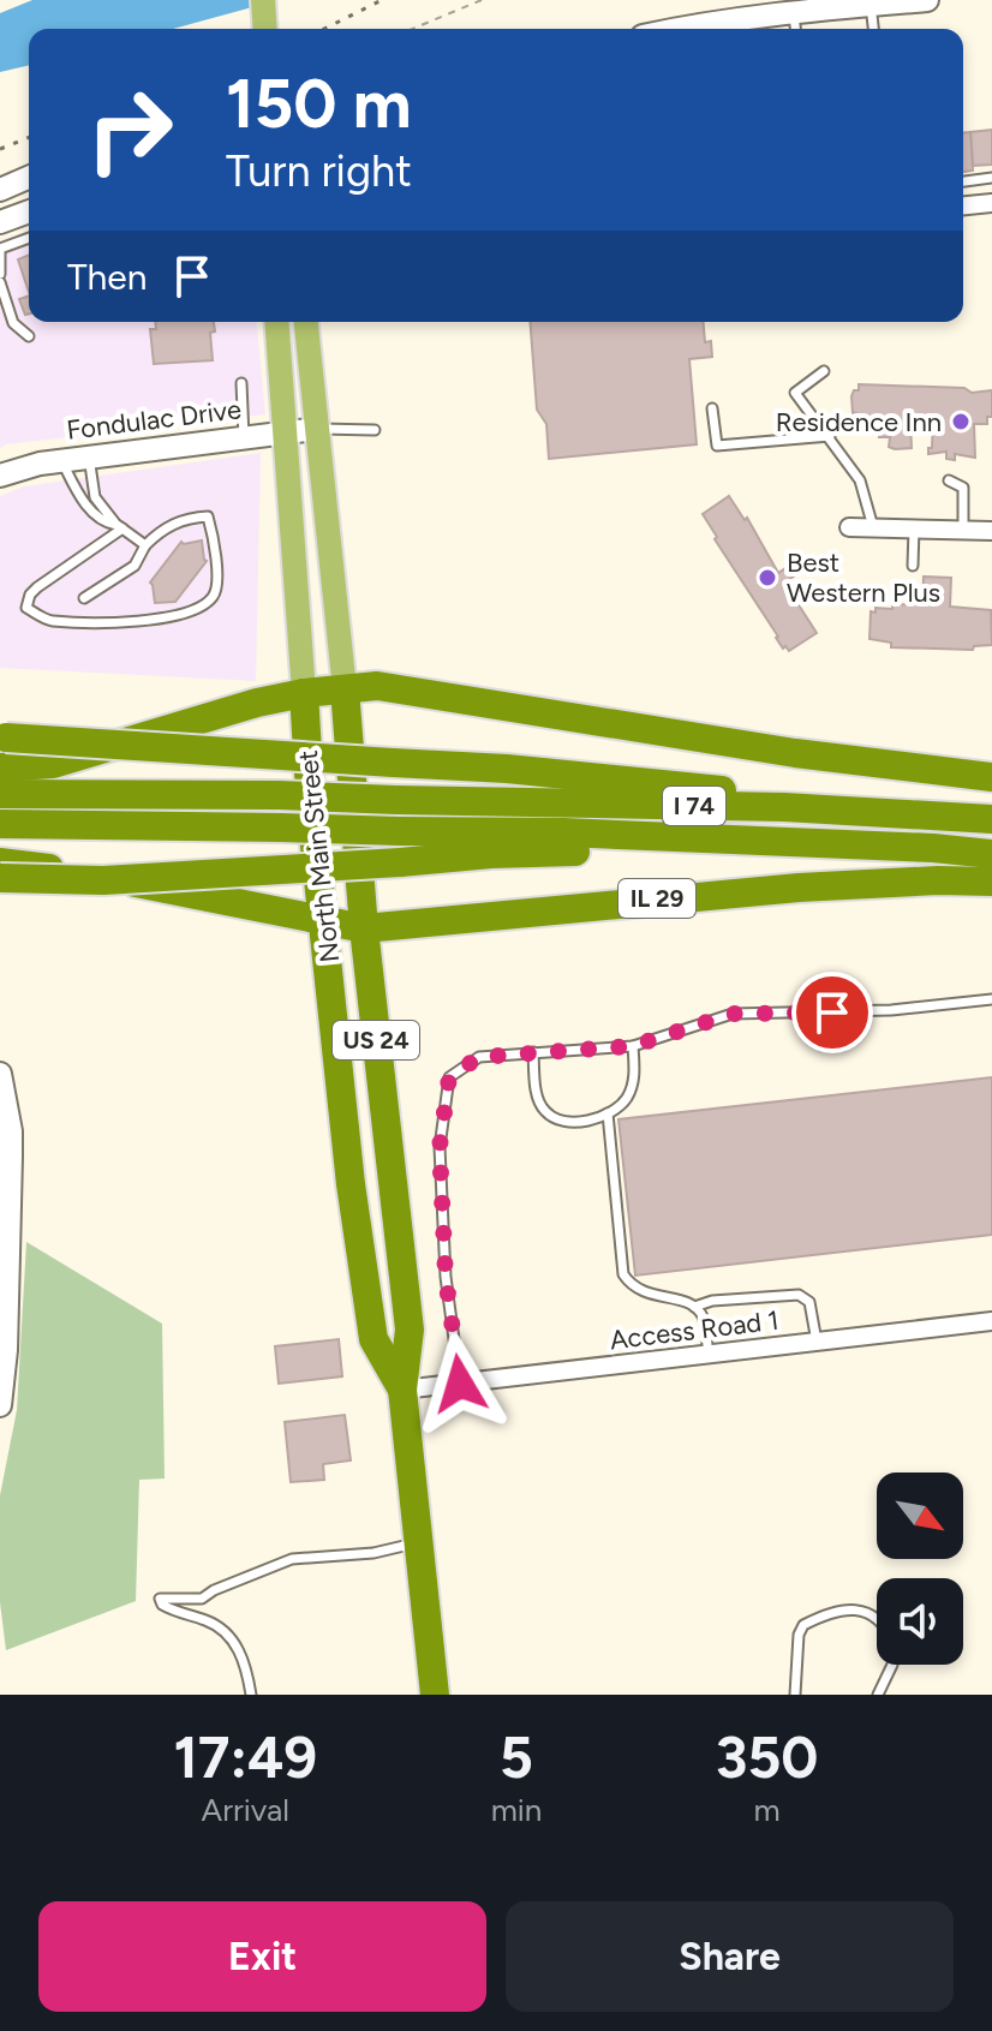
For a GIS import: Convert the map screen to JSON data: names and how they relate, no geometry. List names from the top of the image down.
{
  "streets": {
    "highway": [
      "I 74",
      "North Main Street",
      "IL 29",
      "US 24"
    ],
    "street": ["Fondulac Drive", "Access Road 1"]
  },
  "crossings": [
    ["Fondulac Drive", "North Main Street"],
    ["North Main Street", "IL 29"],
    ["North Main Street", "Access Road 1"]
  ],
  "places": ["Residence Inn", "Best Western Plus"],
  "north": "bottom right",
  "page": {
    "turn": ["150 m", "Turn right"],
    "then": "Then",
    "eta": [
      "17:49",
      "Arrival",
      "5",
      "min",
      "350",
      "m"
    ],
    "buttons": ["Exit", "Share"]
  }
}
